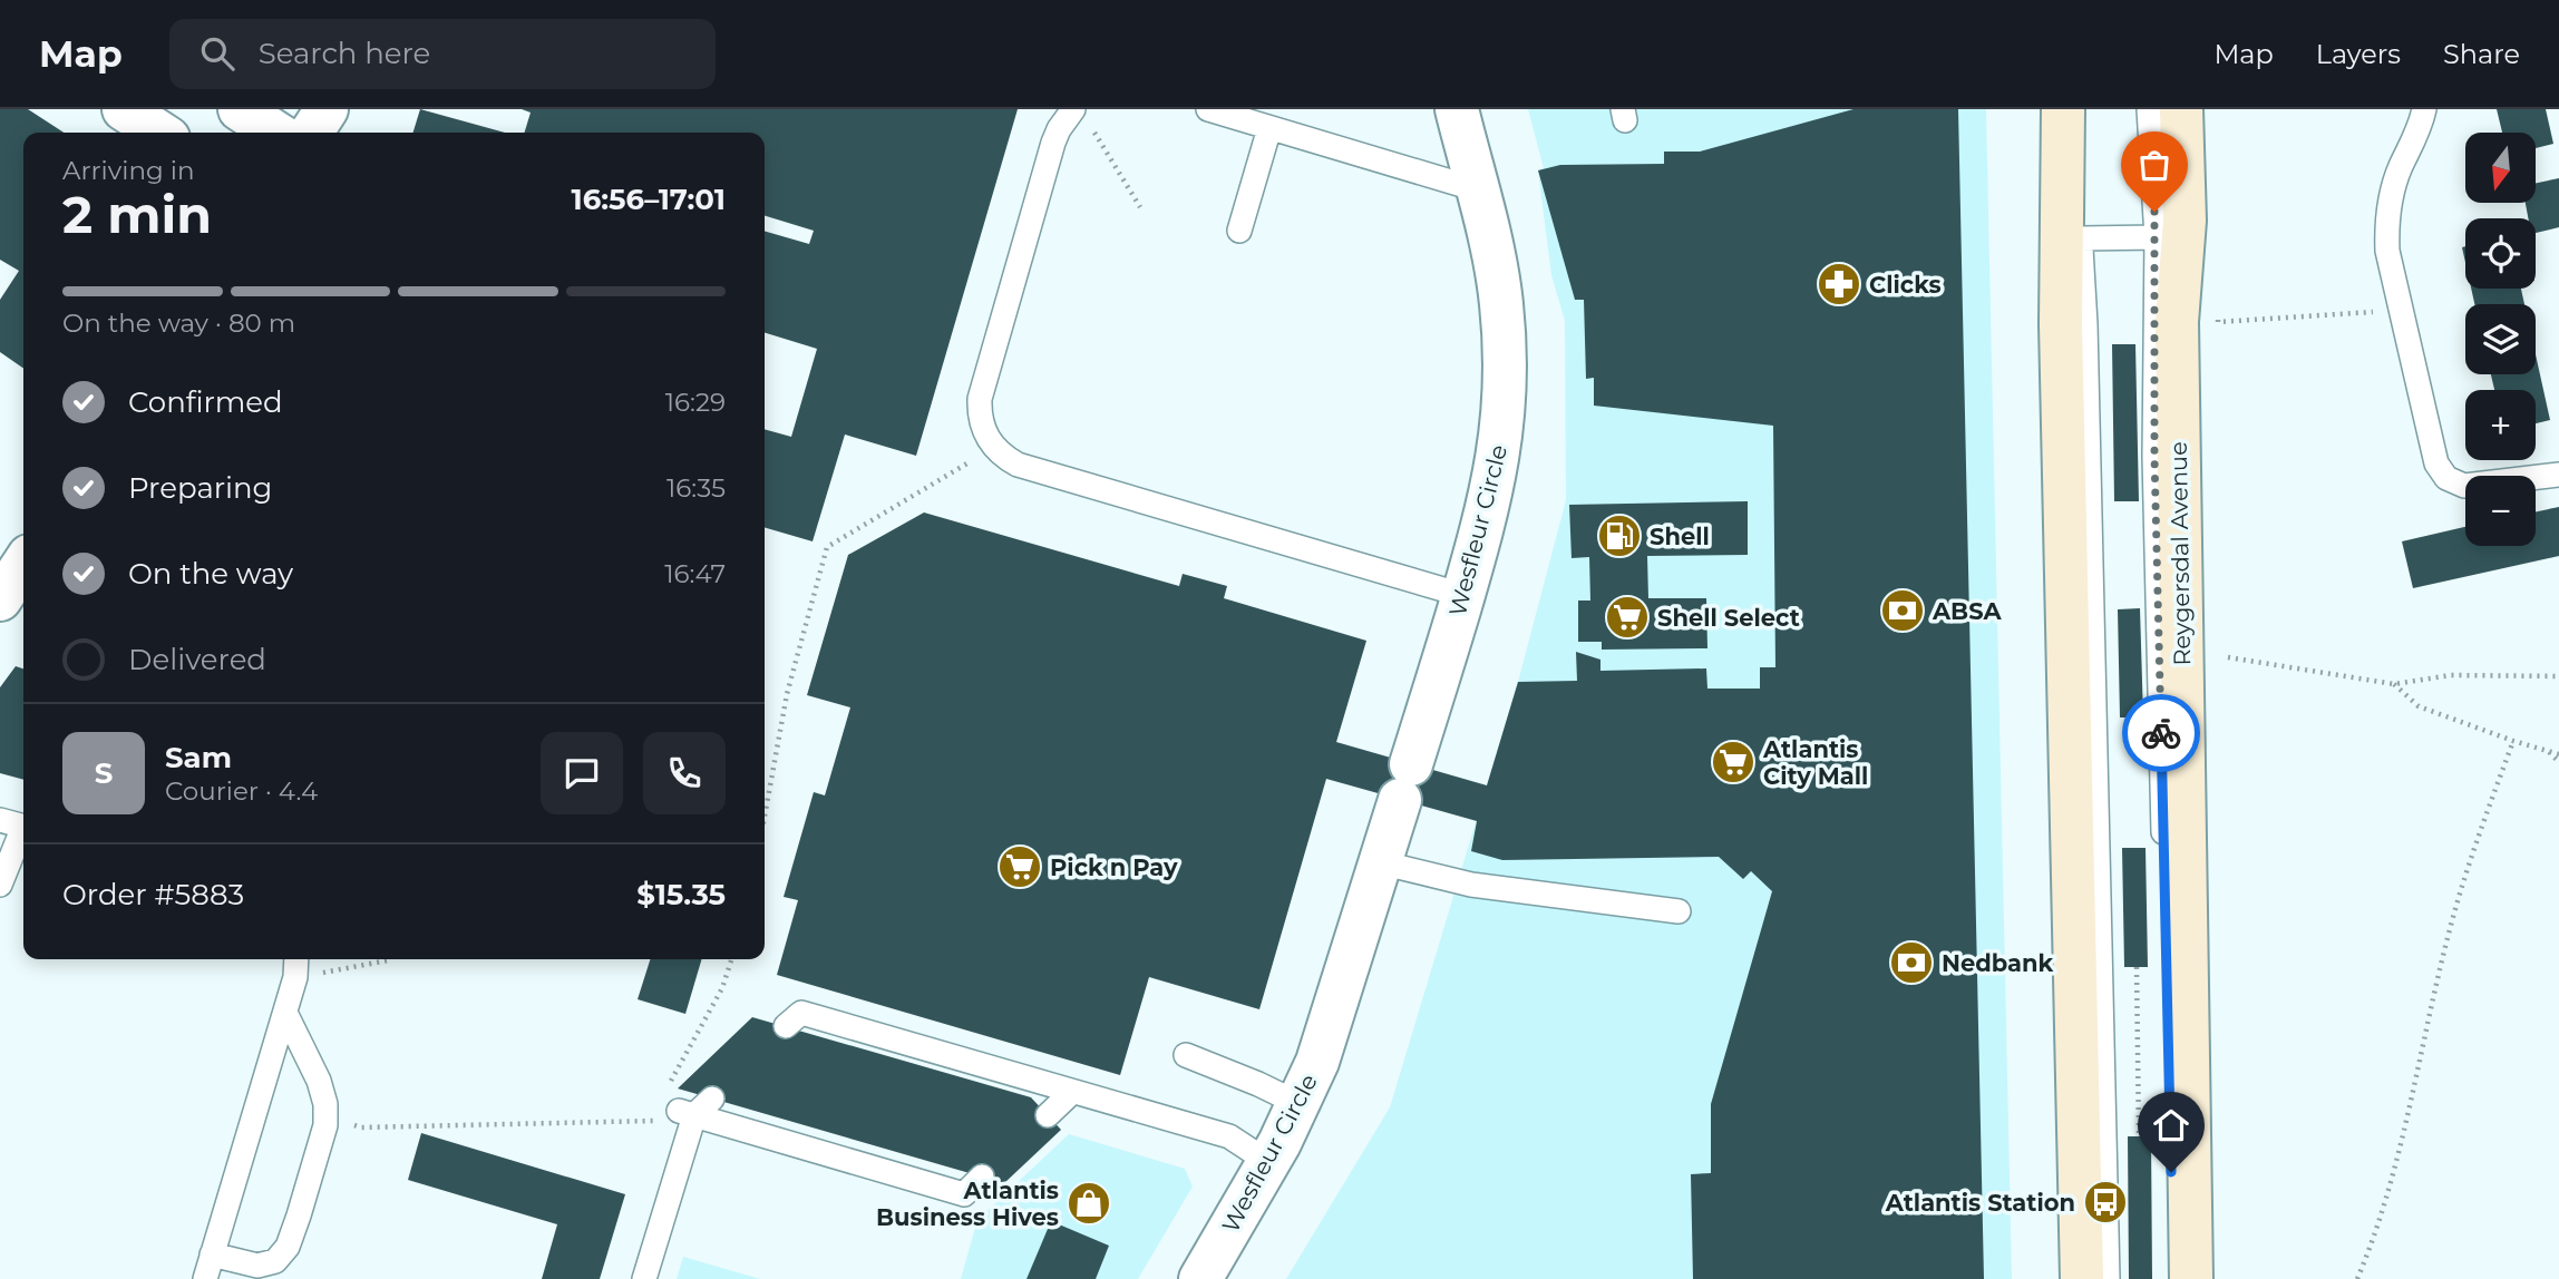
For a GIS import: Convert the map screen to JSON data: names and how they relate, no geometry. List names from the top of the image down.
{
  "streets": {
    "main road": ["Reygersdal Avenue"],
    "street": ["Wesfleur Circle"]
  },
  "places": {
    "pharmacy": ["Clicks"],
    "fuel station": ["Shell"],
    "bank": ["ABSA", "Nedbank"],
    "supermarket": ["Shell Select", "Atlantis City Mall", "Pick n Pay"],
    "bus stop": ["Atlantis Station"],
    "shop": ["Atlantis Business Hives"]
  },
  "north": "bottom",
  "page": {
    "header": "Map",
    "search": "Search here",
    "nav": ["Map", "Layers", "Share"],
    "map_buttons": ["+", "−"],
    "heading": ["2 min", "Arriving in", "16:56–17:01"],
    "panel": [
      "Sam",
      "Courier · 4.4",
      "Order #5883",
      "$15.35"
    ],
    "bar": "On the way · 80 m",
    "list": [
      ["Confirmed", "16:29"],
      ["Preparing", "16:35"],
      ["On the way", "16:47"],
      "Delivered"
    ],
    "round": "S"
  }
}
